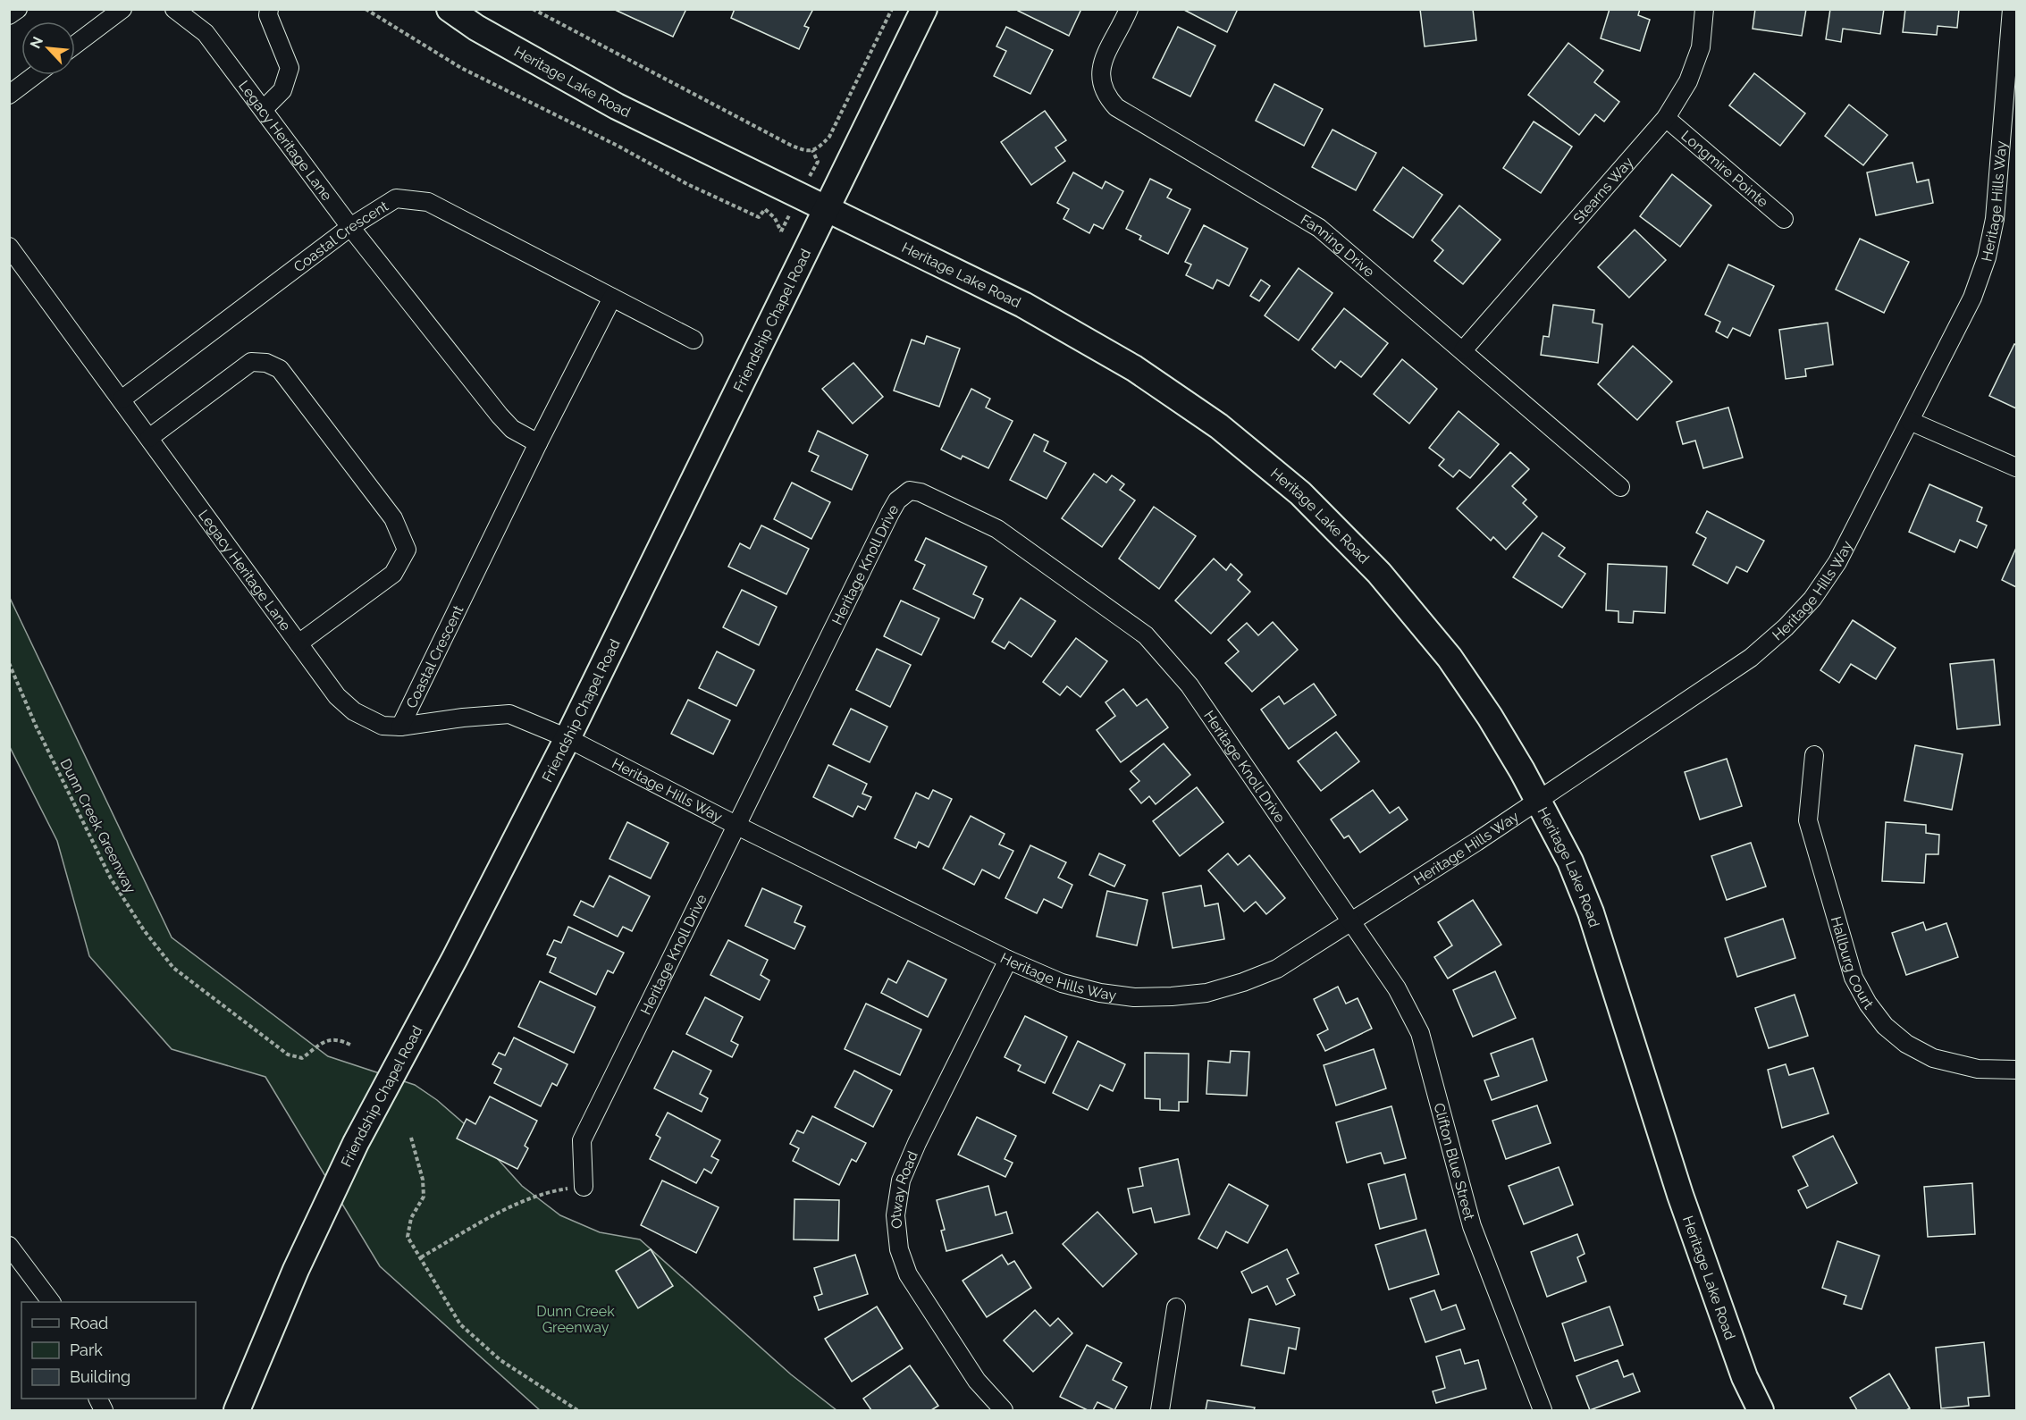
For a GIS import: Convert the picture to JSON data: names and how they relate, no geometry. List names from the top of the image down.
{
  "streets": {
    "main road": ["Heritage Lake Road", "Friendship Chapel Road"],
    "street": [
      "Legacy Heritage Lane",
      "Longmire Pointe",
      "Stearns Way",
      "Heritage Hills Way",
      "Coastal Crescent",
      "Fanning Drive",
      "Heritage Knoll Drive",
      "Hallburg Court",
      "Clifton Blue Street",
      "Otway Road"
    ],
    "path": ["Dunn Creek Greenway"]
  },
  "crossings": [
    ["Heritage Lake Road", "Heritage Hills Way"],
    ["Heritage Lake Road", "Friendship Chapel Road"],
    ["Legacy Heritage Lane", "Heritage Hills Way"],
    ["Legacy Heritage Lane", "Coastal Crescent"],
    ["Legacy Heritage Lane", "Friendship Chapel Road"],
    ["Longmire Pointe", "Stearns Way"],
    ["Stearns Way", "Fanning Drive"],
    ["Heritage Hills Way", "Friendship Chapel Road"],
    ["Heritage Hills Way", "Heritage Knoll Drive"],
    ["Heritage Hills Way", "Clifton Blue Street"],
    ["Heritage Hills Way", "Otway Road"],
    ["Heritage Knoll Drive", "Clifton Blue Street"]
  ],
  "parks": ["Dunn Creek Greenway"],
  "legend": ["Road", "Park", "Building"],
  "north": "top left"
}
